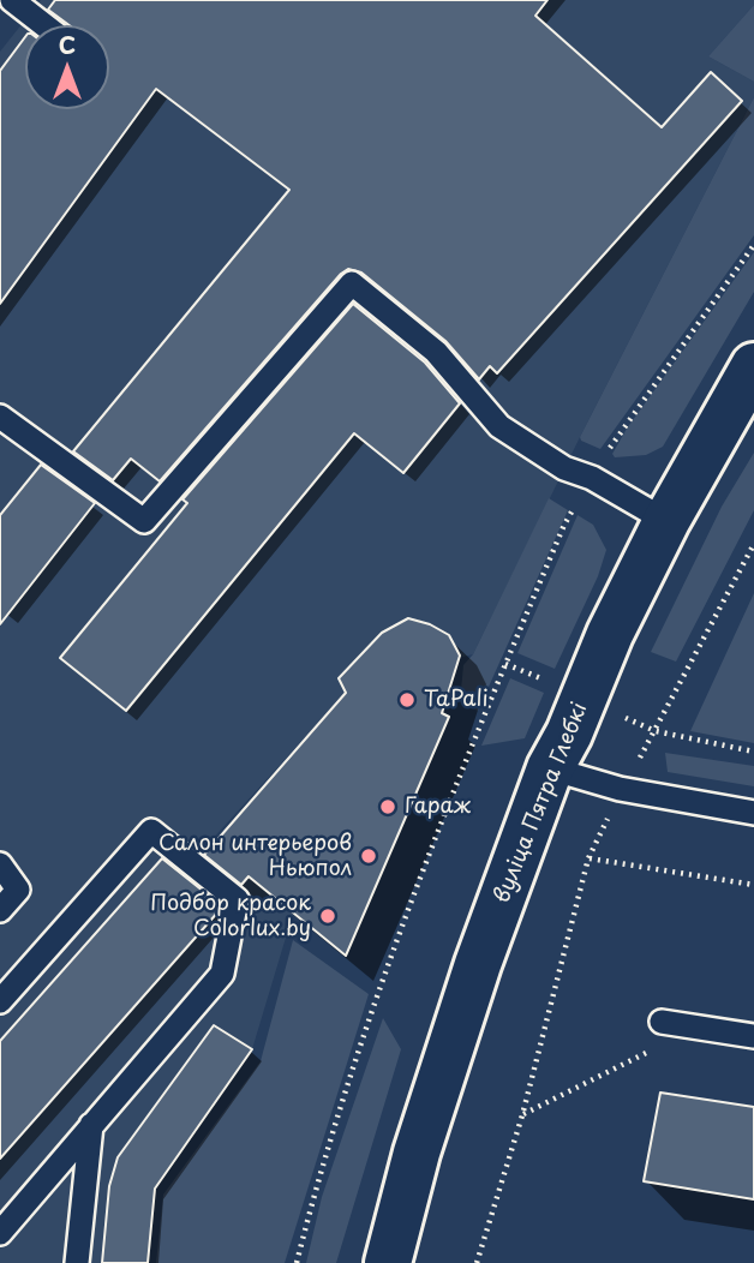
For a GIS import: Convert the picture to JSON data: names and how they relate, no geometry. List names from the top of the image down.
{
  "streets": {
    "main road": ["вуліца Пятра Глебкі"]
  },
  "places": [
    "TaPali",
    "Гараж",
    "Салон интерьеров Ньюпол",
    "Подбор красок Colorlux.by"
  ],
  "north": "top"
}
